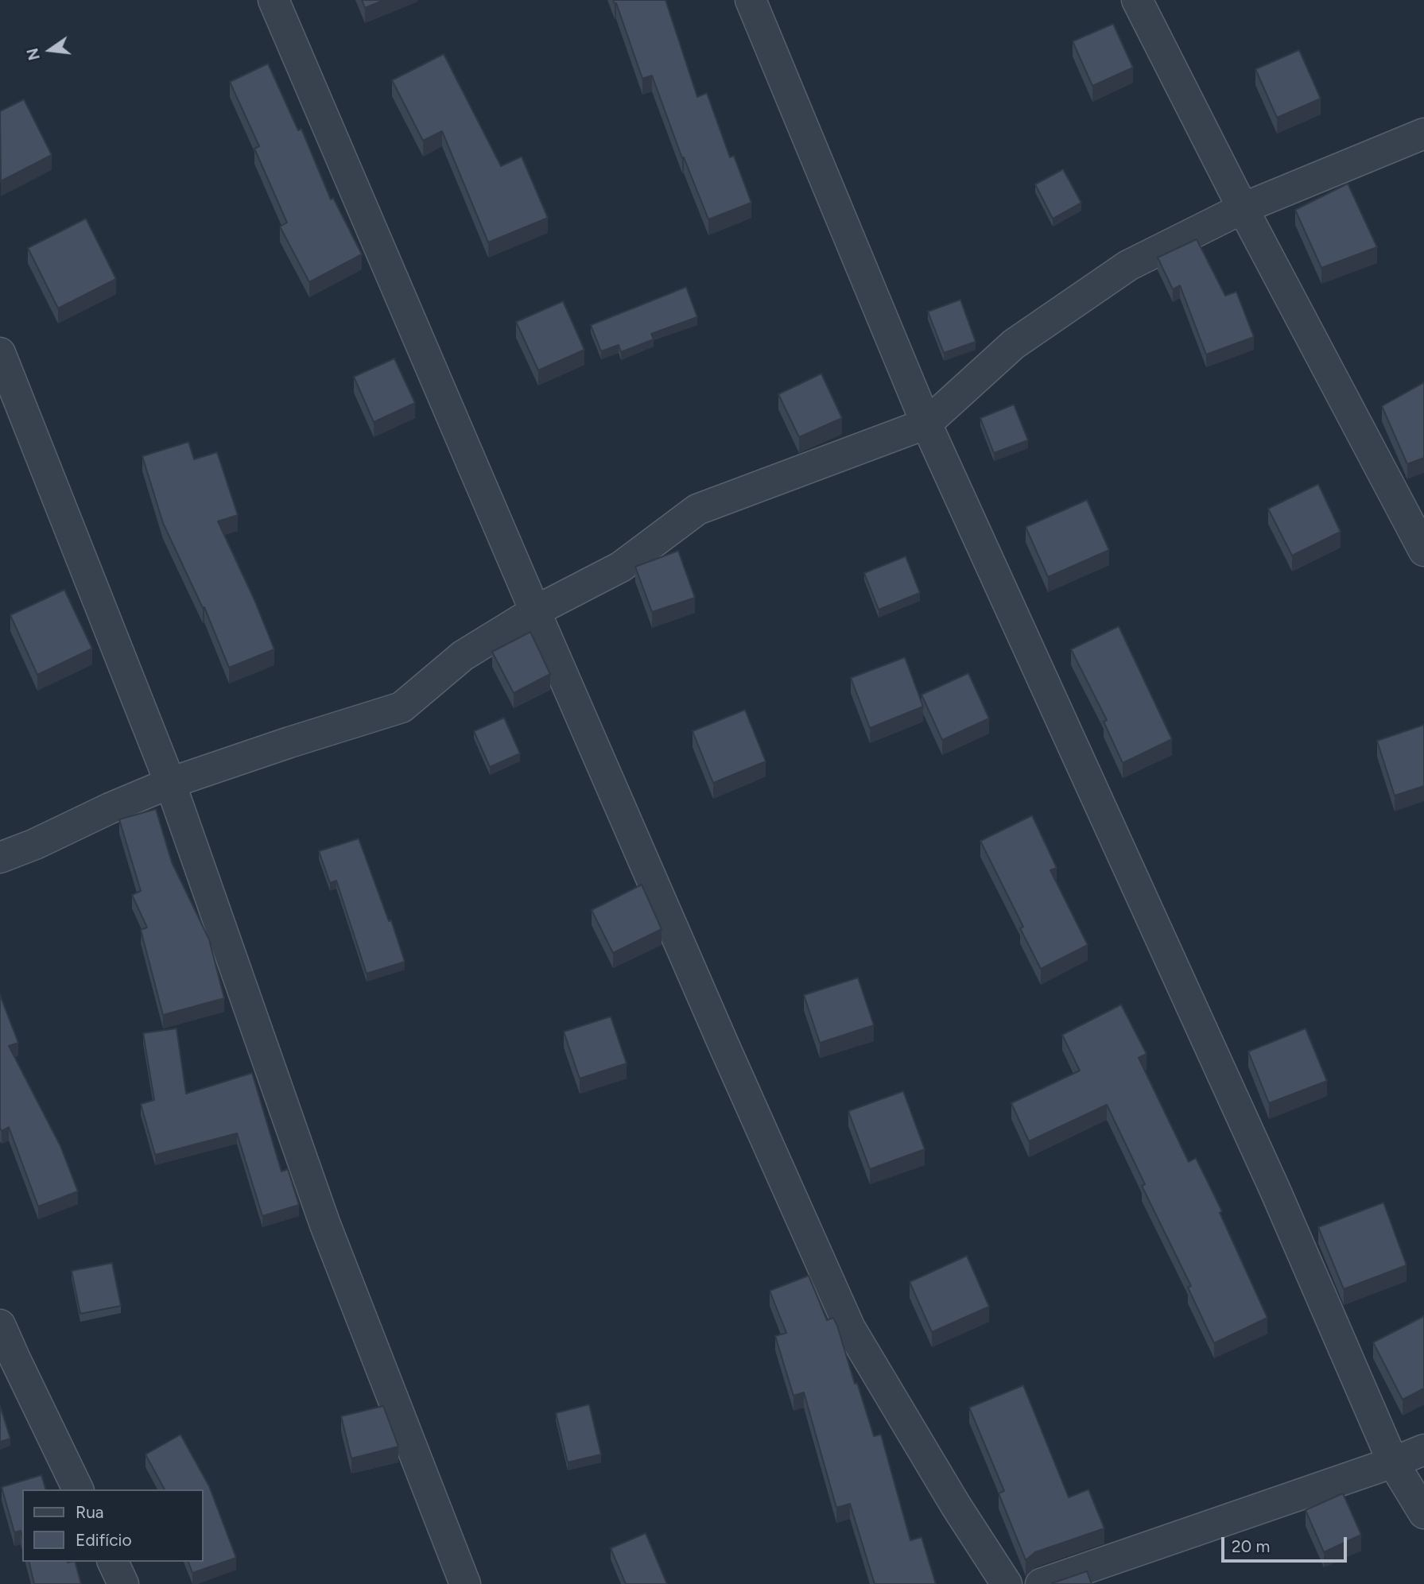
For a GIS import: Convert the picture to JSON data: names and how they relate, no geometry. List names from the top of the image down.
{
  "legend": ["Rua", "Edifício"],
  "scale_bar": "20 m",
  "north": "left"
}
